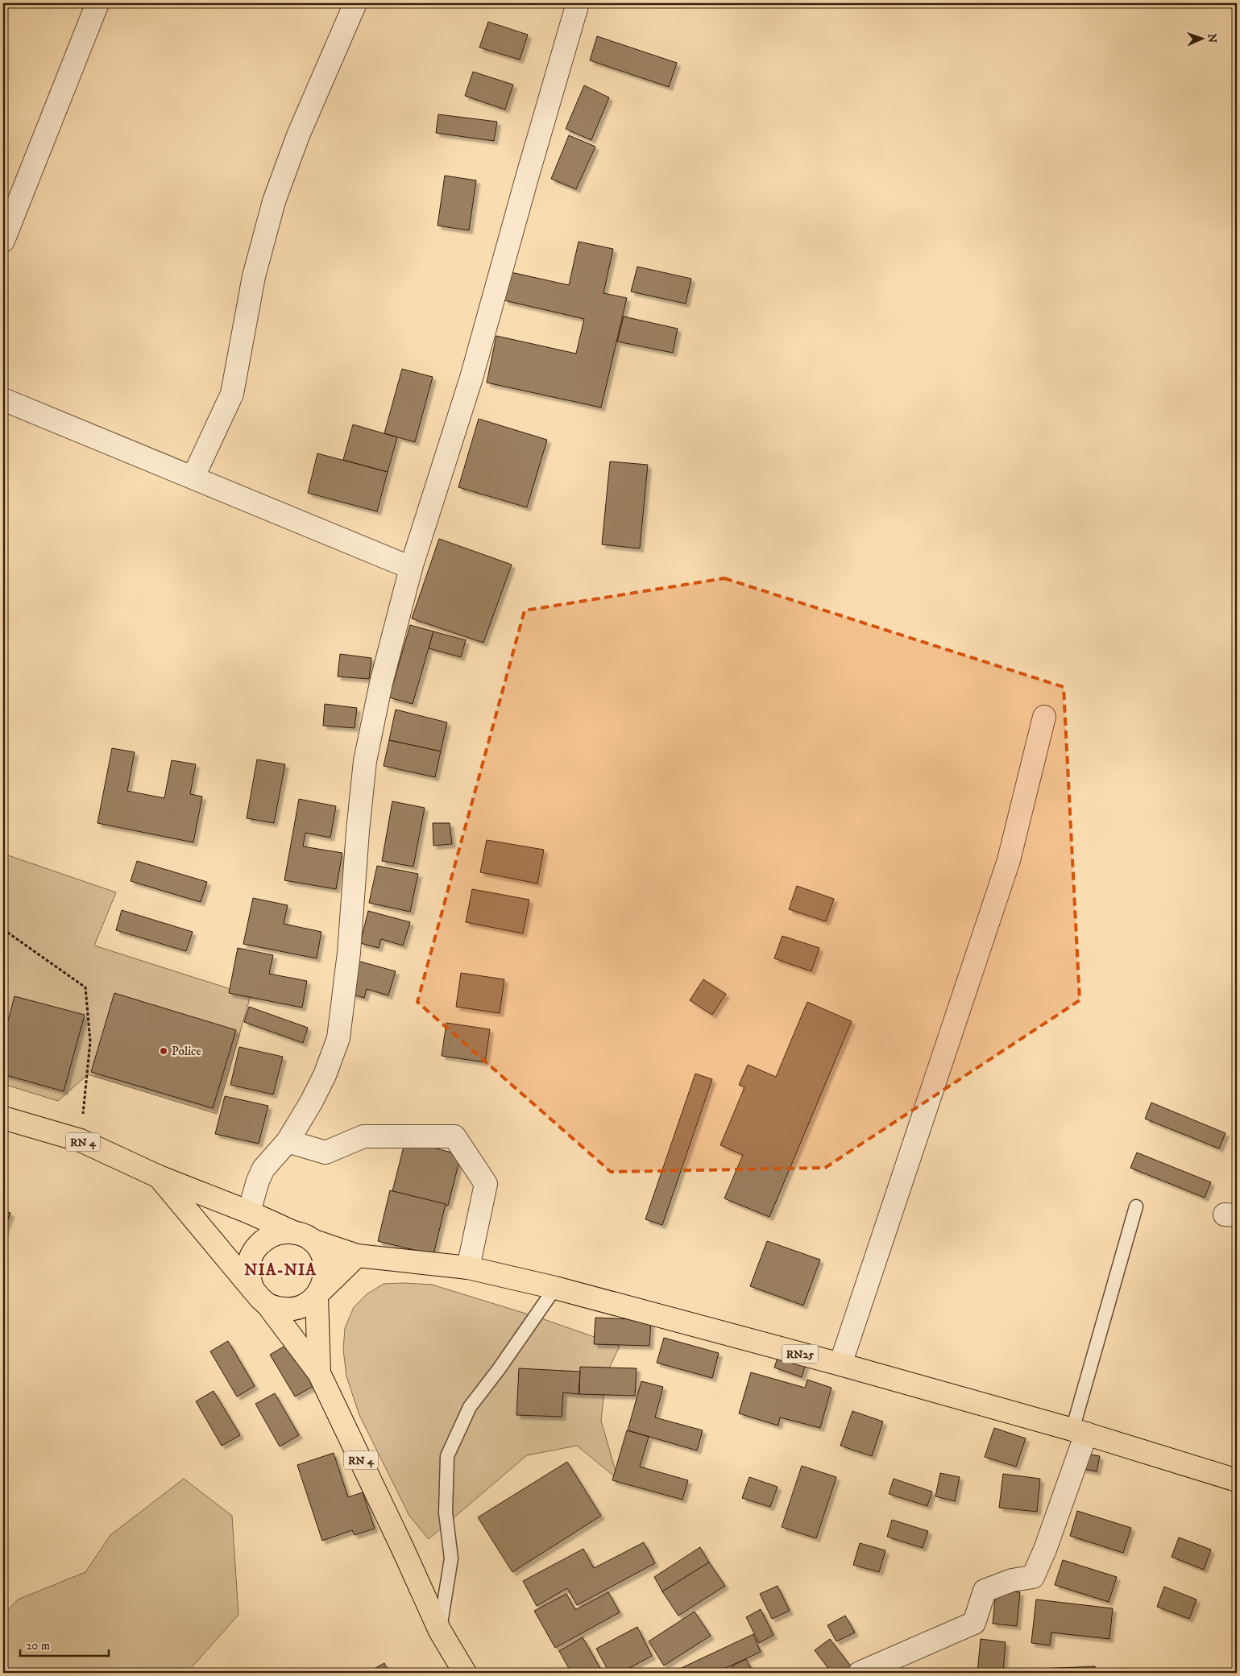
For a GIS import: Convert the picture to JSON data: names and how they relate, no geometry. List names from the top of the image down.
{
  "streets": {
    "main road": ["RN 4", "RN25"]
  },
  "crossings": [
    ["RN 4", "RN25"]
  ],
  "districts": ["NIA-NIA"],
  "places": ["Police"],
  "scale_bar": "20 m",
  "north": "right"
}
